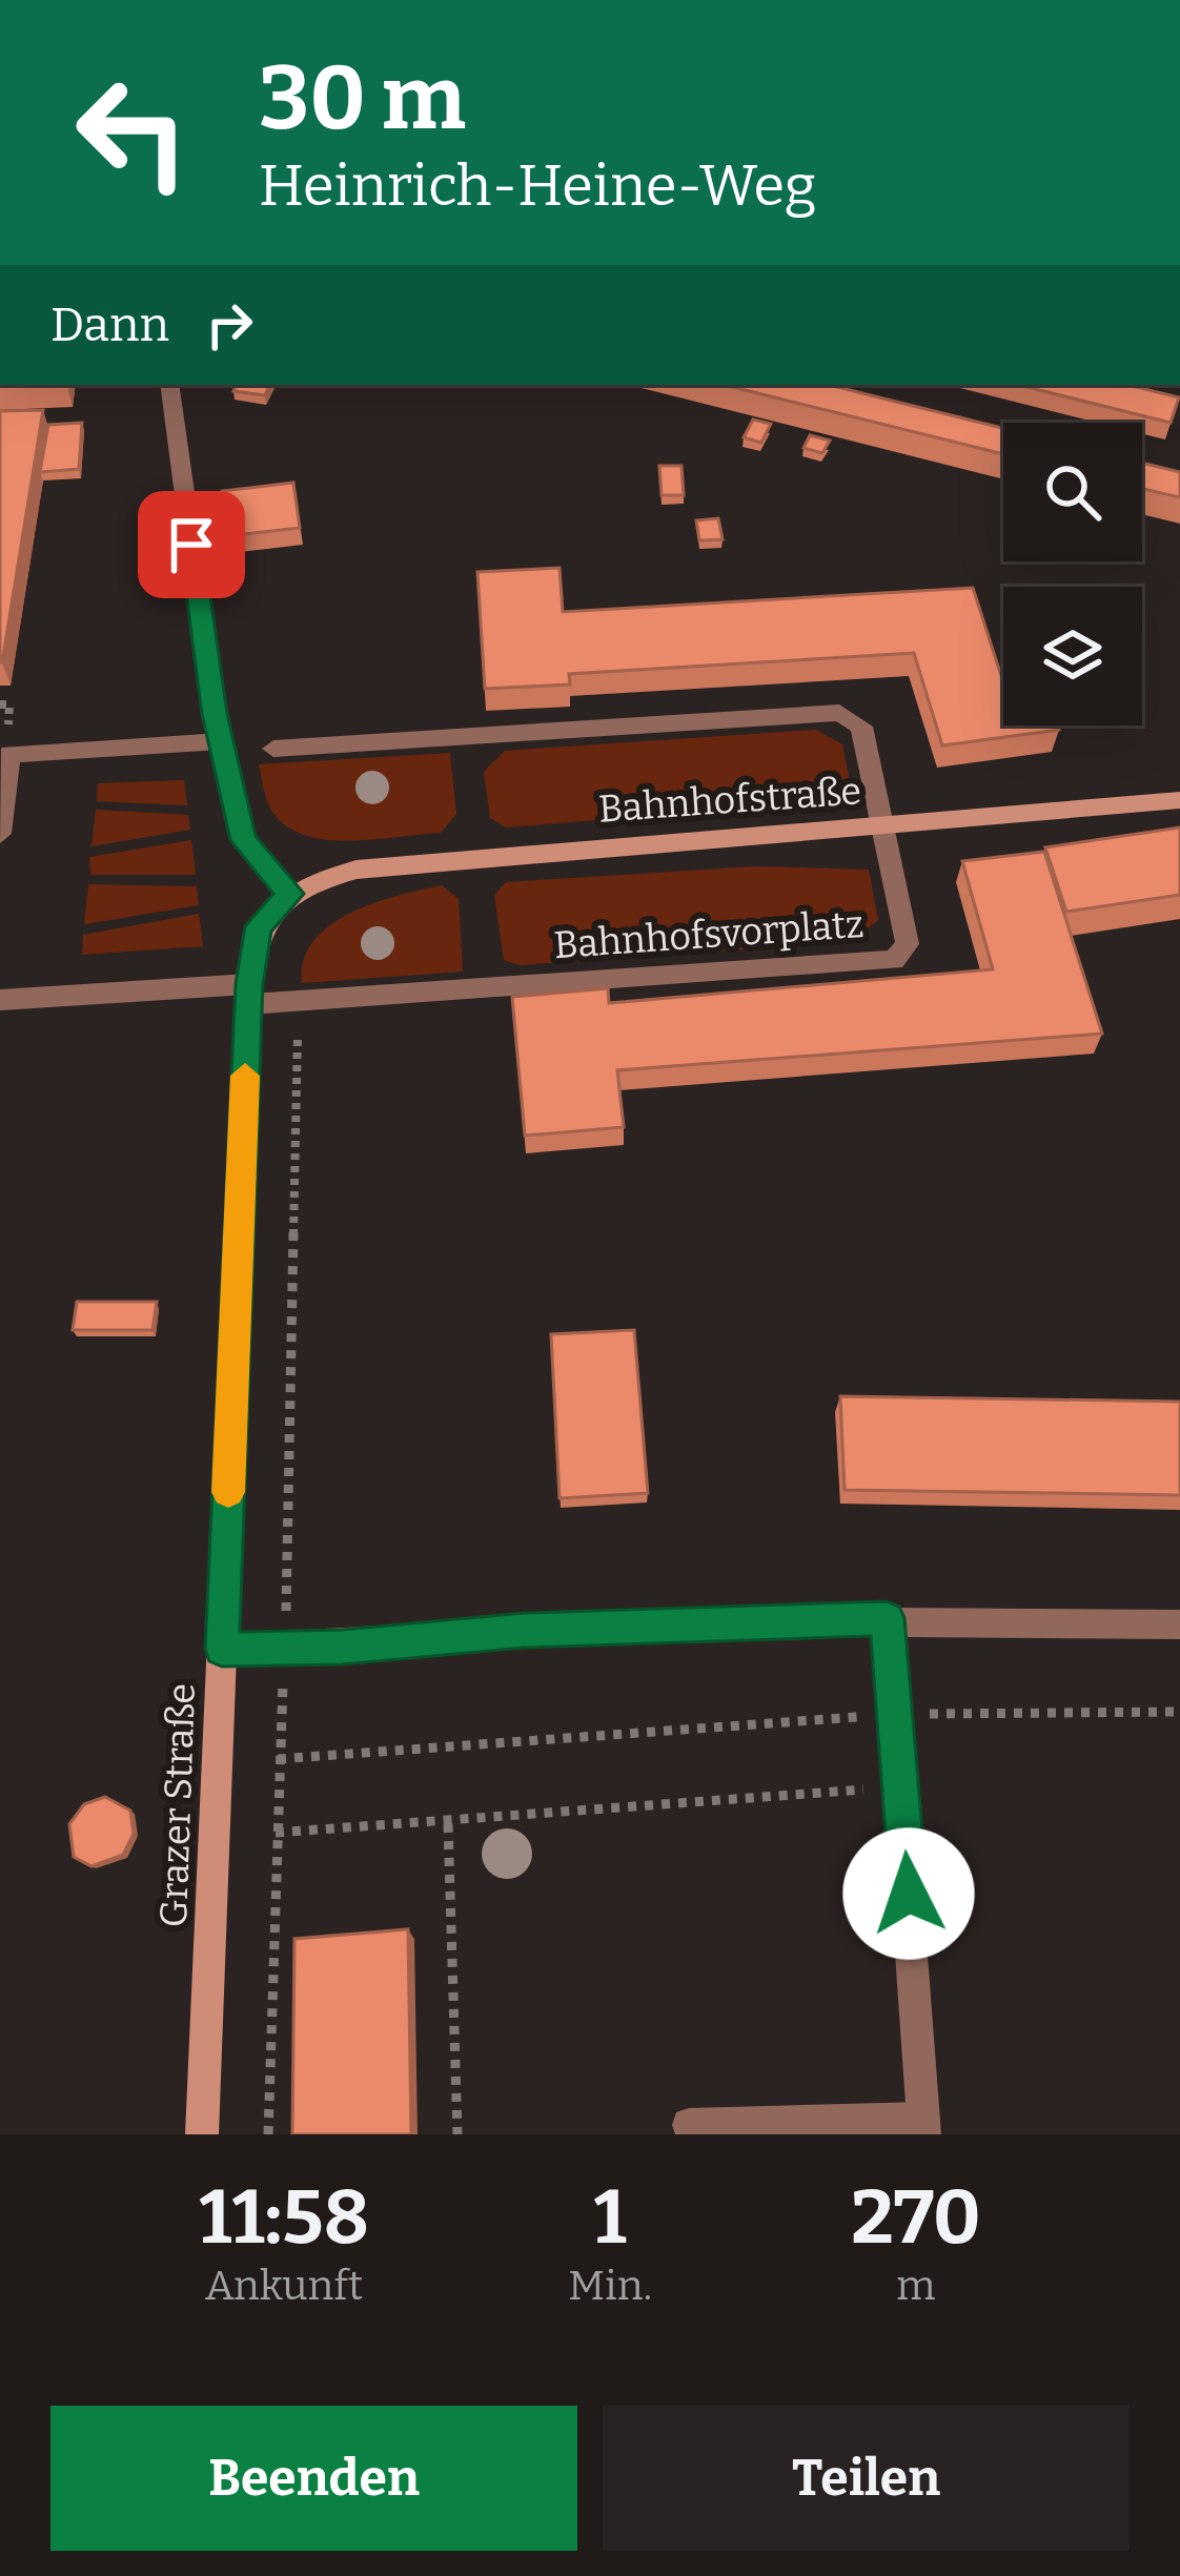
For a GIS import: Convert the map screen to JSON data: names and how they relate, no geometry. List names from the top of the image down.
{
  "streets": {
    "street": ["Bahnhofstraße", "Bahnhofsvorplatz", "Grazer Straße"]
  },
  "crossings": [
    ["Bahnhofstraße", "Bahnhofsvorplatz"],
    ["Bahnhofstraße", "Grazer Straße"]
  ],
  "page": {
    "turn": ["30 m", "Heinrich-Heine-Weg"],
    "then": "Dann",
    "eta": [
      "11:58",
      "Ankunft",
      "1",
      "Min.",
      "270",
      "m"
    ],
    "buttons": ["Beenden", "Teilen"]
  }
}
